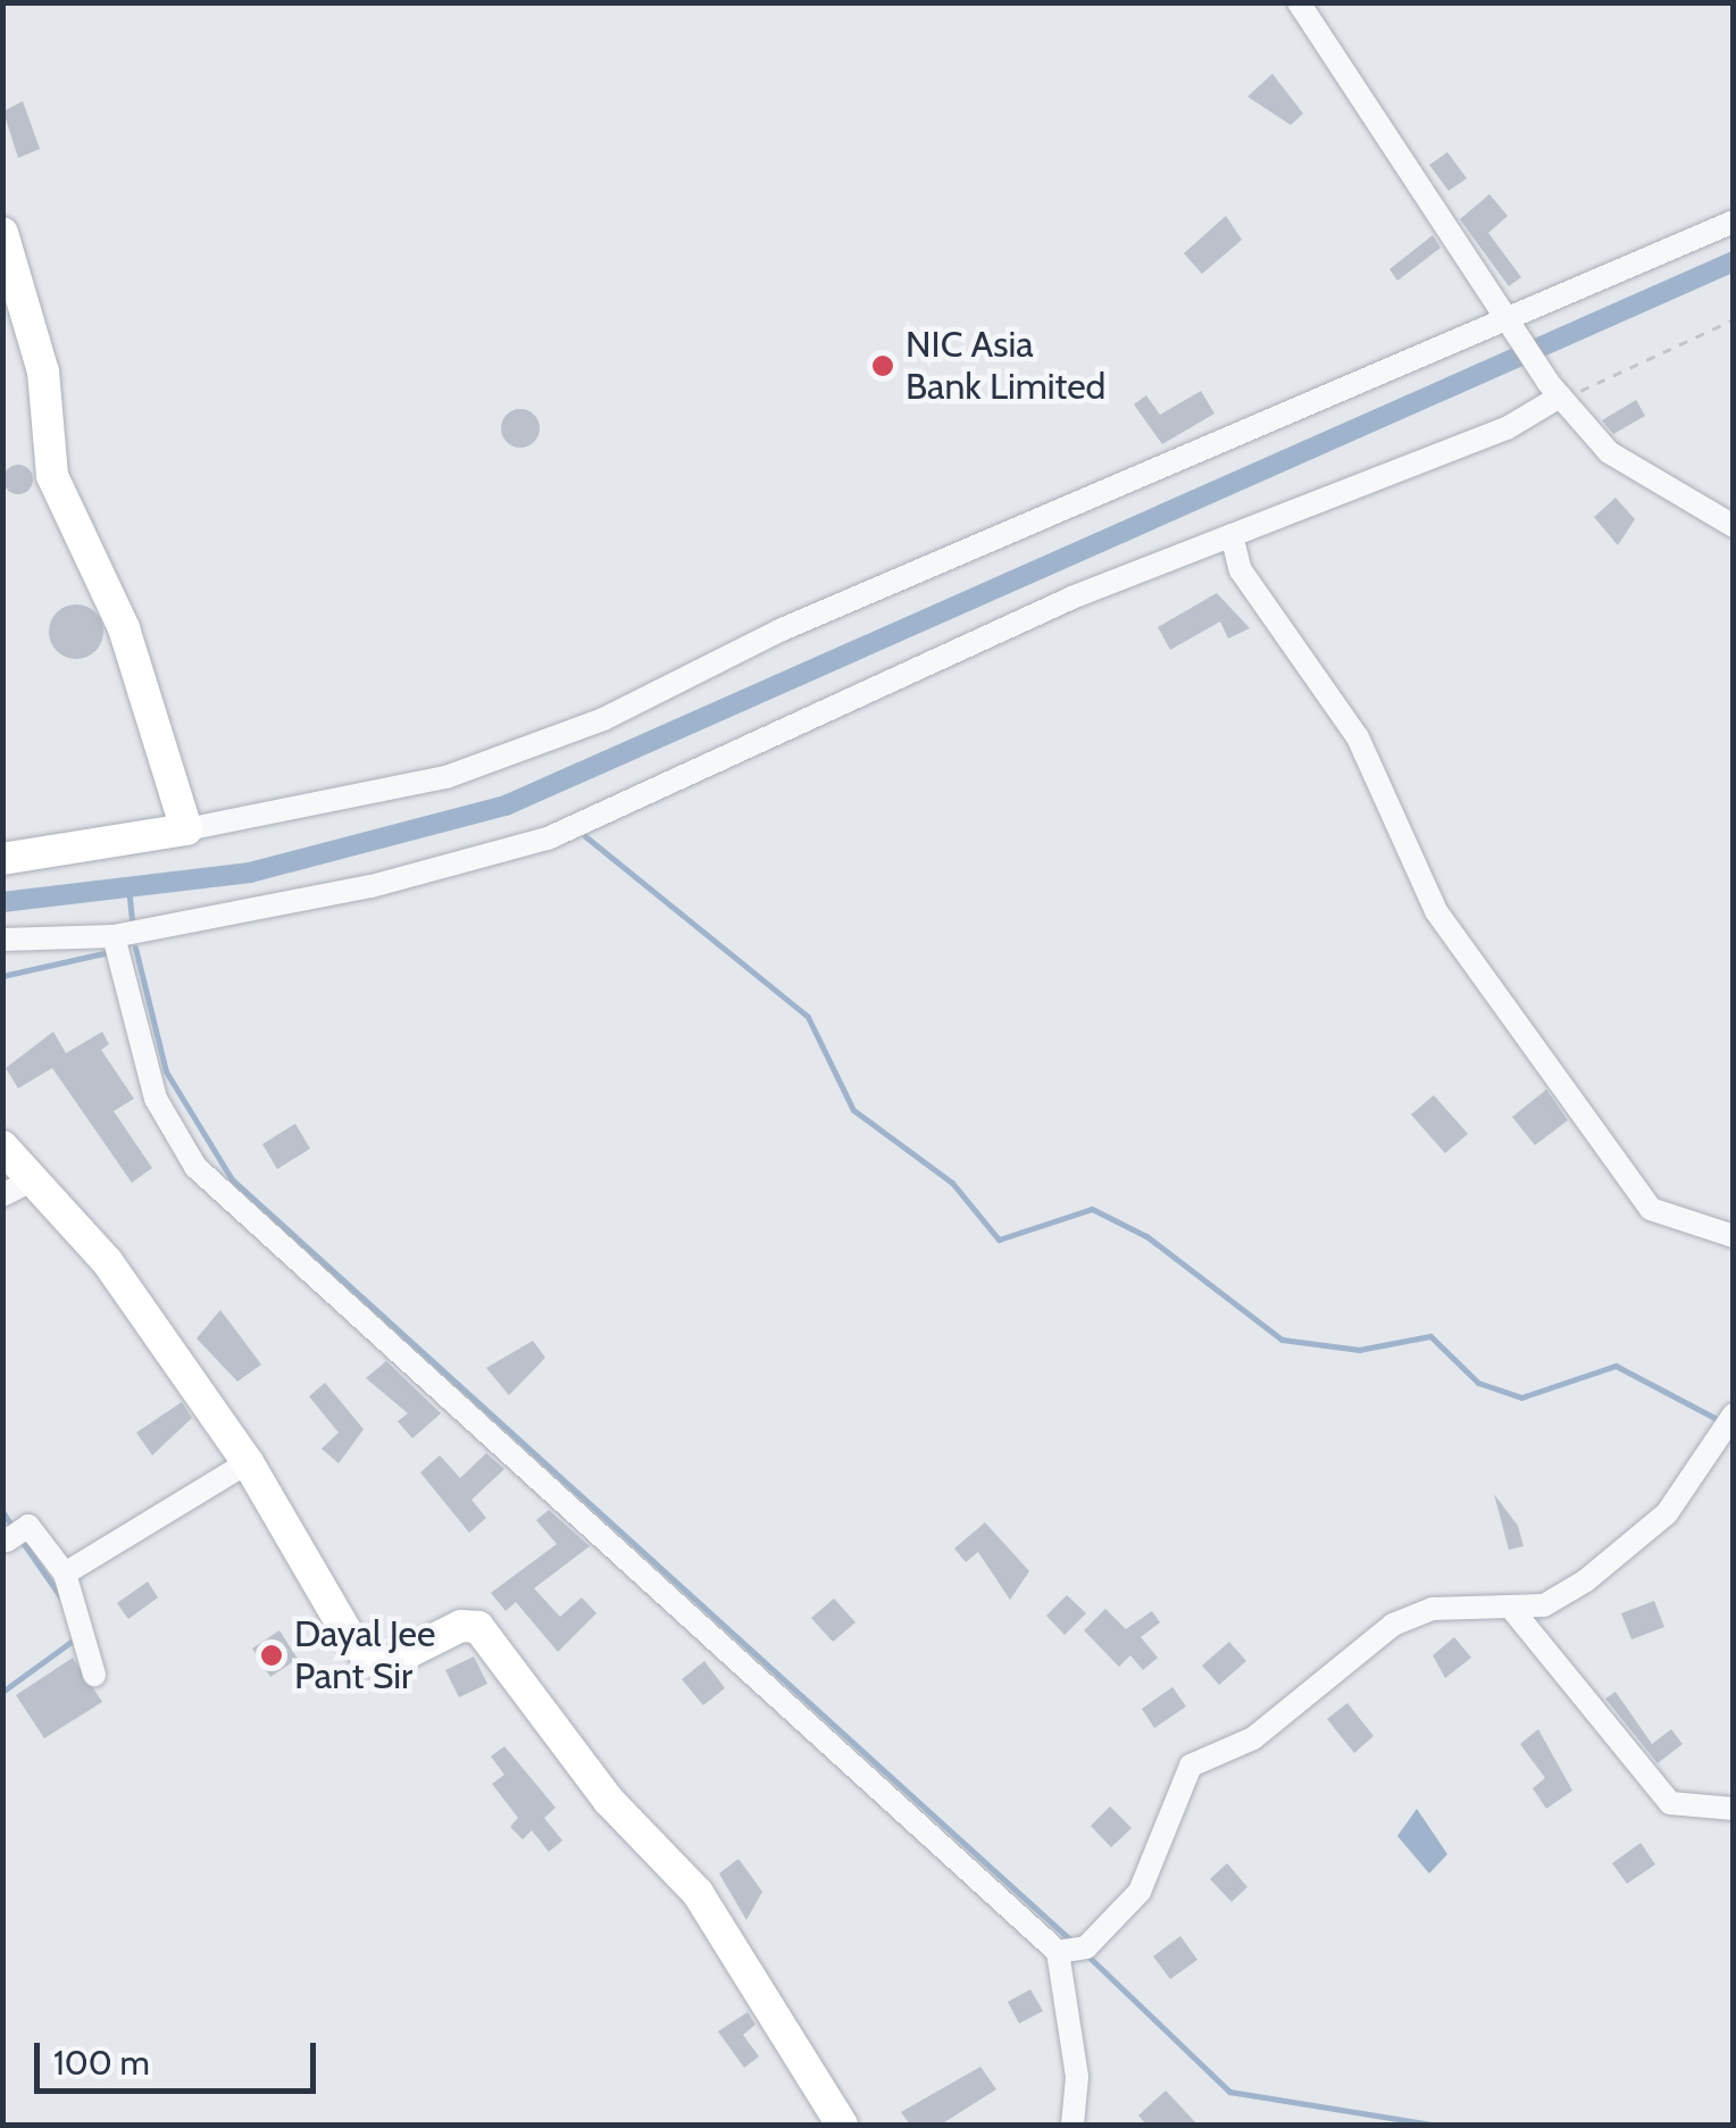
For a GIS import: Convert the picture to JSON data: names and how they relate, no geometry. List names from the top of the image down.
{
  "places": ["NIC Asia Bank Limited", "Dayal Jee Pant Sir"],
  "scale_bar": "100 m"
}
